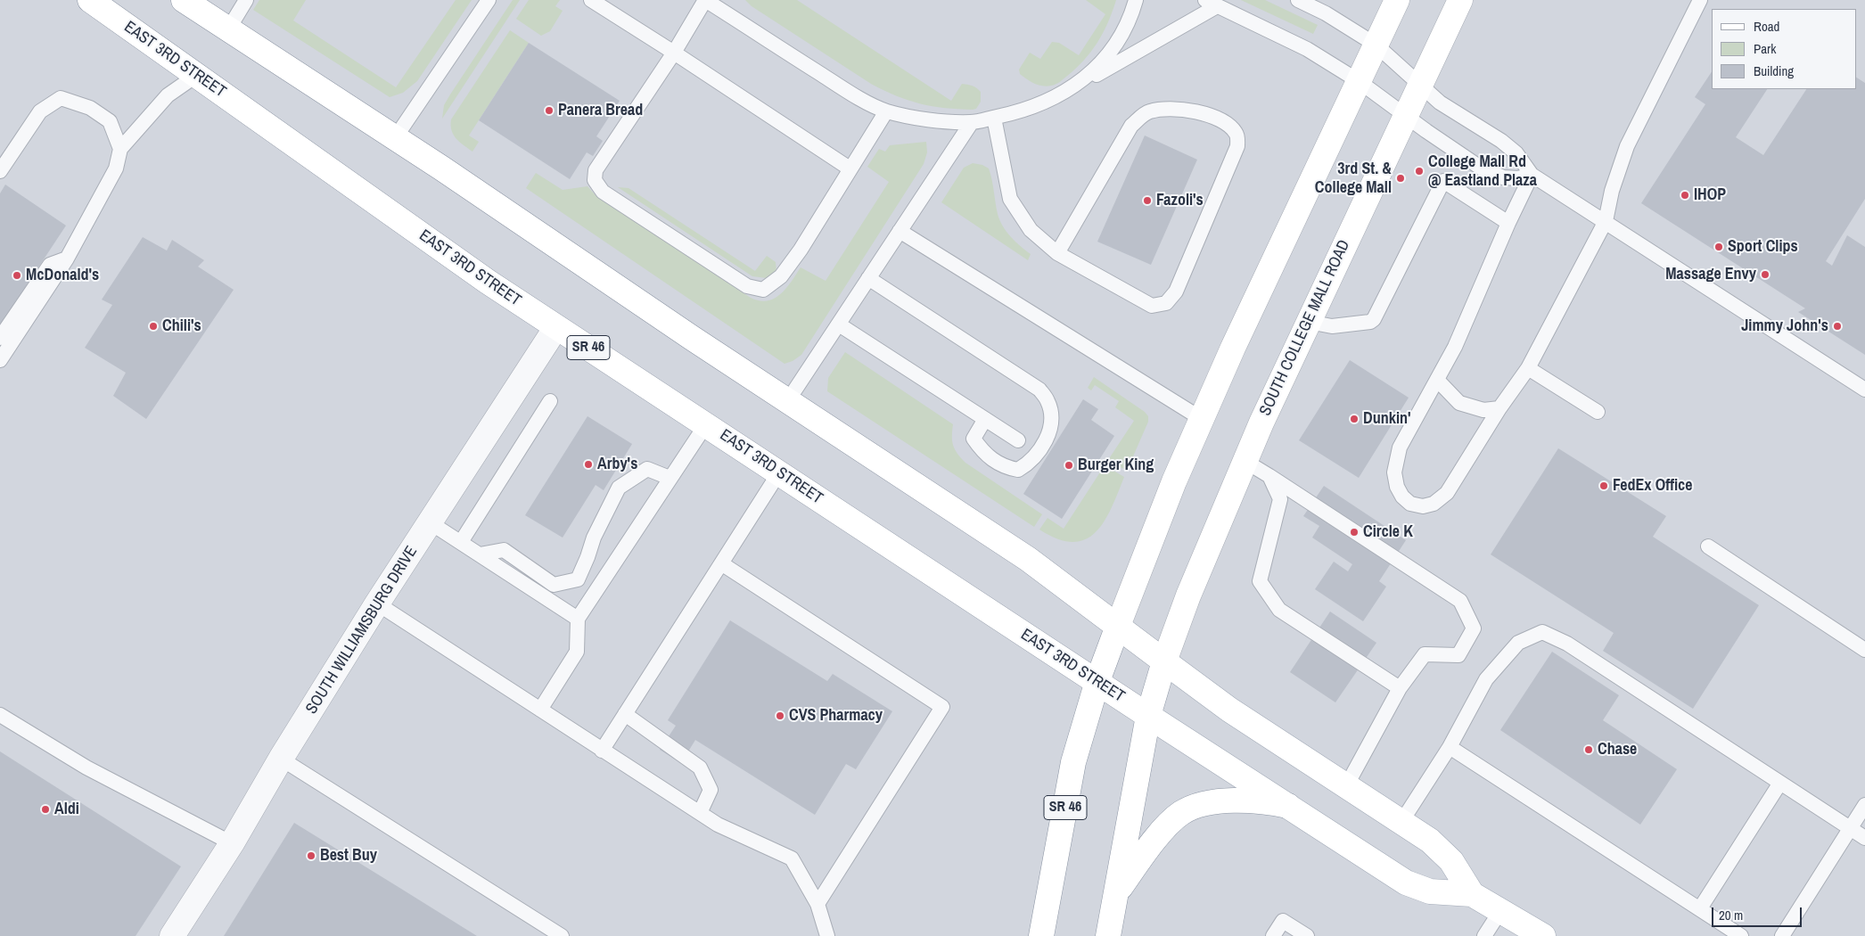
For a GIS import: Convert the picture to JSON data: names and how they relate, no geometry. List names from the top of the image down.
{
  "streets": {
    "main road": ["EAST 3RD STREET", "SOUTH COLLEGE MALL ROAD", "SR 46"],
    "street": ["SOUTH WILLIAMSBURG DRIVE"]
  },
  "crossings": [
    ["EAST 3RD STREET", "SOUTH COLLEGE MALL ROAD"],
    ["EAST 3RD STREET", "SR 46"],
    ["EAST 3RD STREET", "SOUTH WILLIAMSBURG DRIVE"]
  ],
  "places": [
    "Panera Bread",
    "College Mall Rd @ Eastland Plaza",
    "3rd St. & College Mall",
    "IHOP",
    "Fazoli's",
    "Sport Clips",
    "Massage Envy",
    "McDonald's",
    "Chili's",
    "Jimmy John's",
    "Dunkin'",
    "Arby's",
    "Burger King",
    "FedEx Office",
    "Circle K",
    "CVS Pharmacy",
    "Chase",
    "Aldi",
    "Best Buy"
  ],
  "legend": ["Road", "Park", "Building"],
  "scale_bar": "20 m"
}
